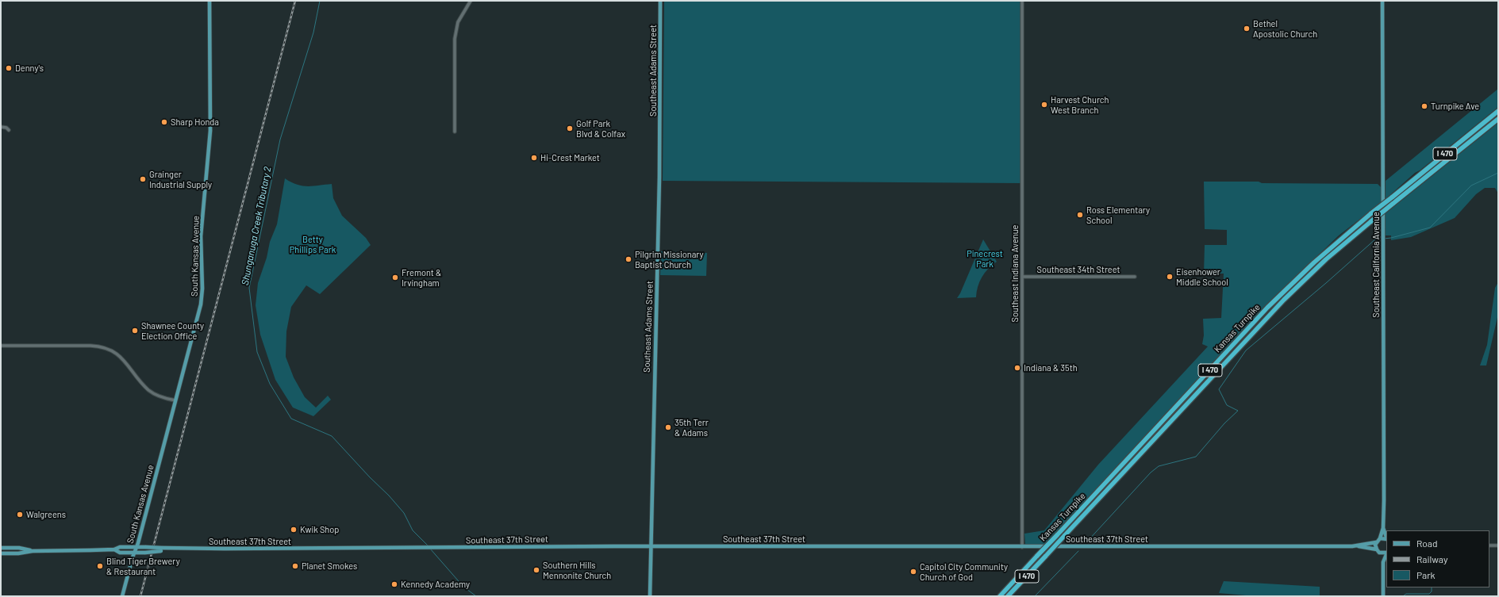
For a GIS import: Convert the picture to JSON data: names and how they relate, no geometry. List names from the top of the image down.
{
  "streets": {
    "highway": ["I 470", "Kansas Turnpike"],
    "main road": [
      "Southeast Adams Street",
      "South Kansas Avenue",
      "Southeast California Avenue",
      "Southeast 37th Street"
    ],
    "street": ["Southeast 34th Street", "Southeast Indiana Avenue"]
  },
  "crossings": [
    ["Southeast Adams Street", "Southeast 37th Street"],
    ["Southeast 34th Street", "Southeast Indiana Avenue"],
    ["Southeast Indiana Avenue", "Southeast 37th Street"]
  ],
  "water": ["Shunganuga Creek Tributary 2"],
  "parks": ["Betty Phillips Park", "Pinecrest Park"],
  "places": [
    "Bethel Apostolic Church",
    "Denny's",
    "Harvest Church West Branch",
    "Turnpike Ave",
    "Sharp Honda",
    "Golf Park Blvd & Colfax",
    "Hi-Crest Market",
    "Grainger Industrial Supply",
    "Ross Elementary School",
    "Pilgrim Missionary Baptist Church",
    "Eisenhower Middle School",
    "Fremont & Irvingham",
    "Shawnee County Election Office",
    "Indiana & 35th",
    "35th Terr & Adams",
    "Walgreens",
    "Kwik Shop",
    "Blind Tiger Brewery & Restaurant",
    "Planet Smokes",
    "Southern Hills Mennonite Church",
    "Capitol City Community Church of God",
    "Kennedy Academy"
  ],
  "legend": ["Road", "Railway", "Park"]
}
